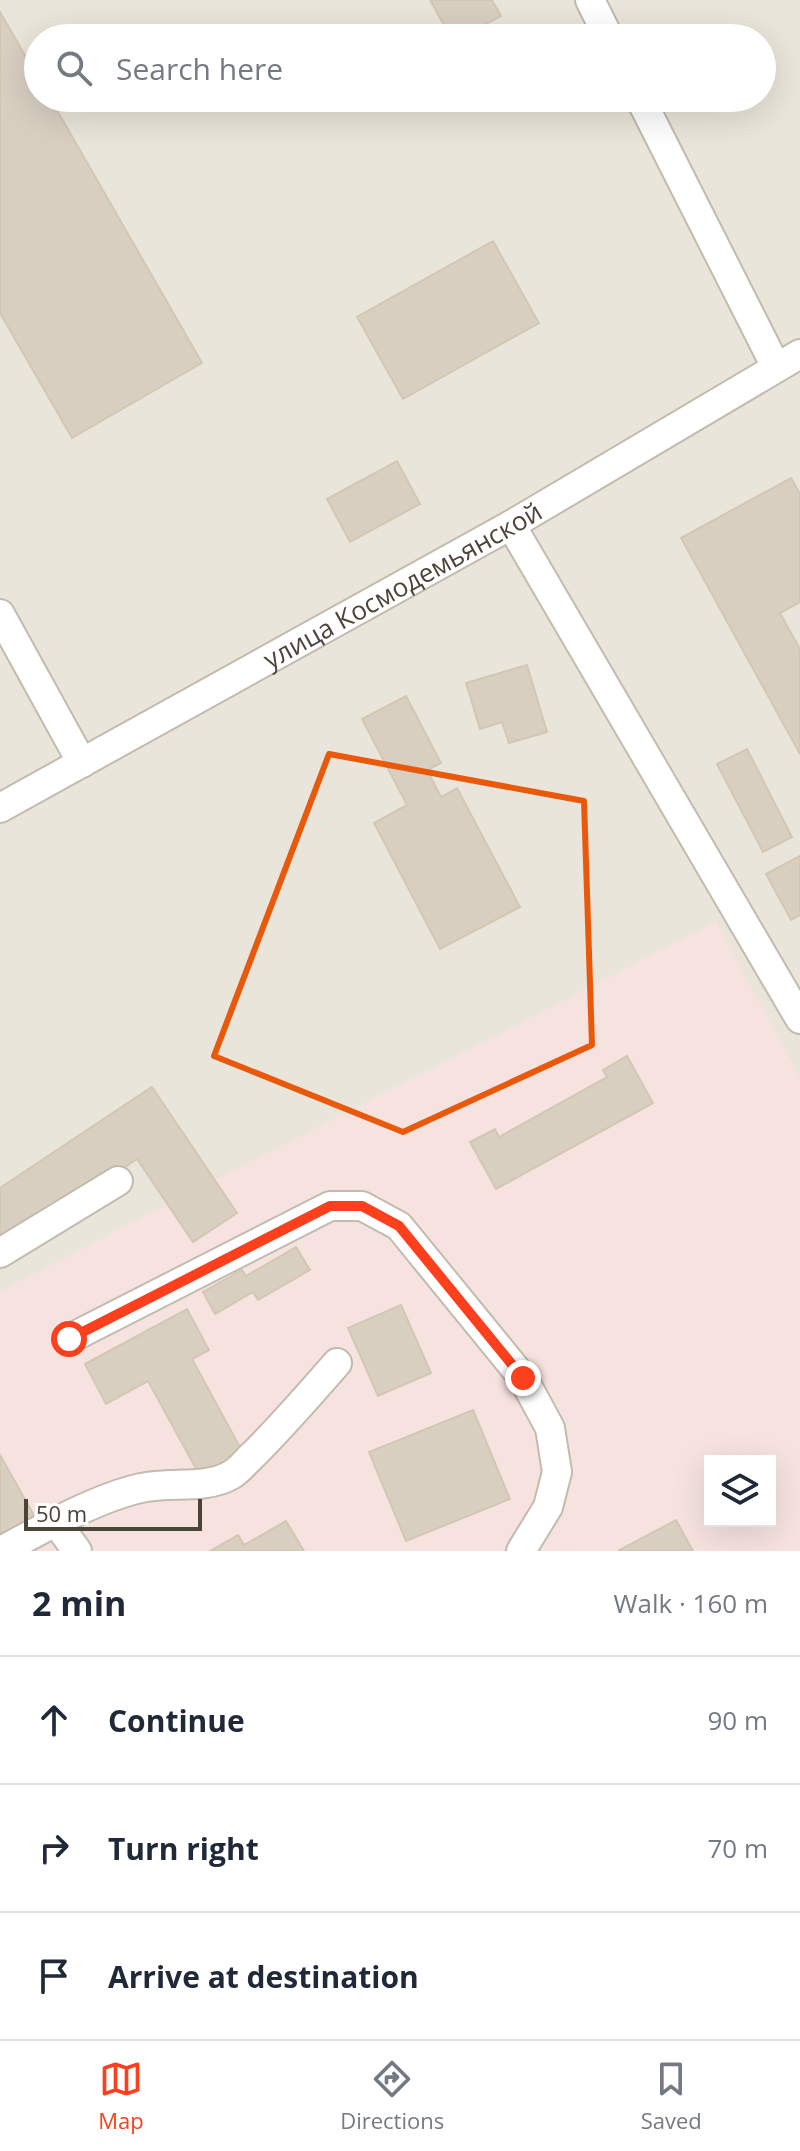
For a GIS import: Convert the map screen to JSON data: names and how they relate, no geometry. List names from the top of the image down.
{
  "streets": {
    "street": ["улица Космодемьянской"]
  },
  "scale_bar": "50 m",
  "page": {
    "search": "Search here",
    "scale": "50 m",
    "heading": ["2 min", "Walk · 160 m"],
    "list": [
      ["Continue", "90 m"],
      ["Turn right", "70 m"],
      "Arrive at destination"
    ],
    "nav": ["Map", "Directions", "Saved"]
  }
}
